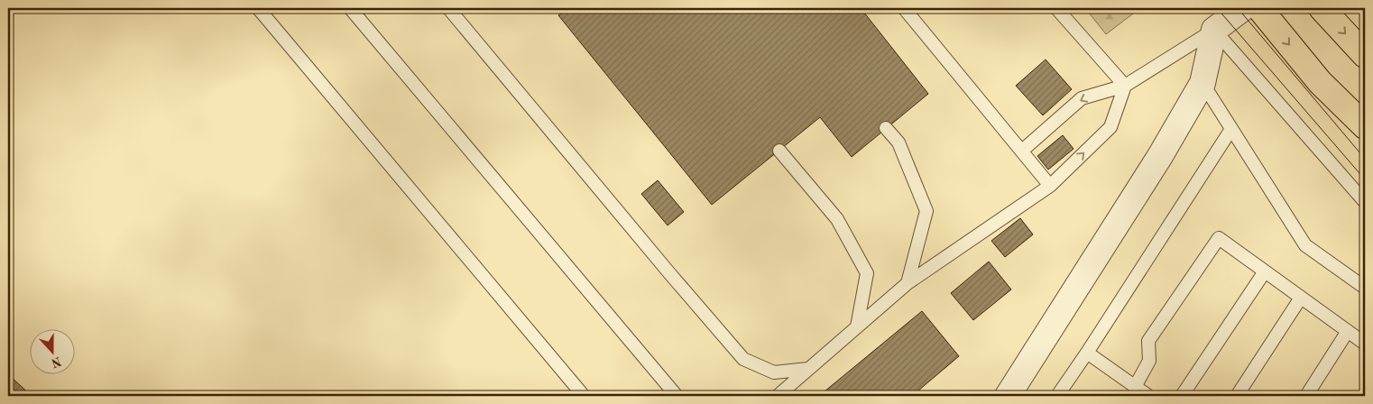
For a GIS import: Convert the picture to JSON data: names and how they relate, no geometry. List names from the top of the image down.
{
  "north": "bottom"
}
